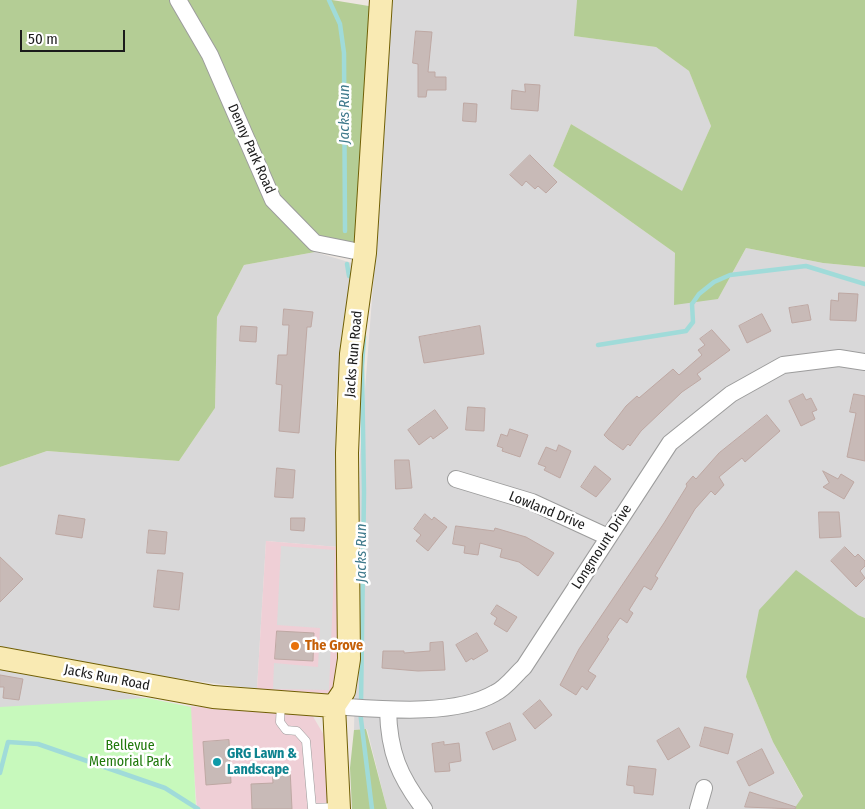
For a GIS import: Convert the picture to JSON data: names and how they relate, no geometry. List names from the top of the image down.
{
  "streets": {
    "street": [
      "Denny Park Road",
      "Jacks Run Road",
      "Lowland Drive",
      "Longmount Drive"
    ]
  },
  "crossings": [
    ["Denny Park Road", "Jacks Run Road"],
    ["Jacks Run Road", "Longmount Drive"],
    ["Lowland Drive", "Longmount Drive"]
  ],
  "water": ["Jacks Run"],
  "parks": ["Bellevue Memorial Park"],
  "places": ["The Grove", "GRG Lawn & Landscape"],
  "scale_bar": "50 m"
}
